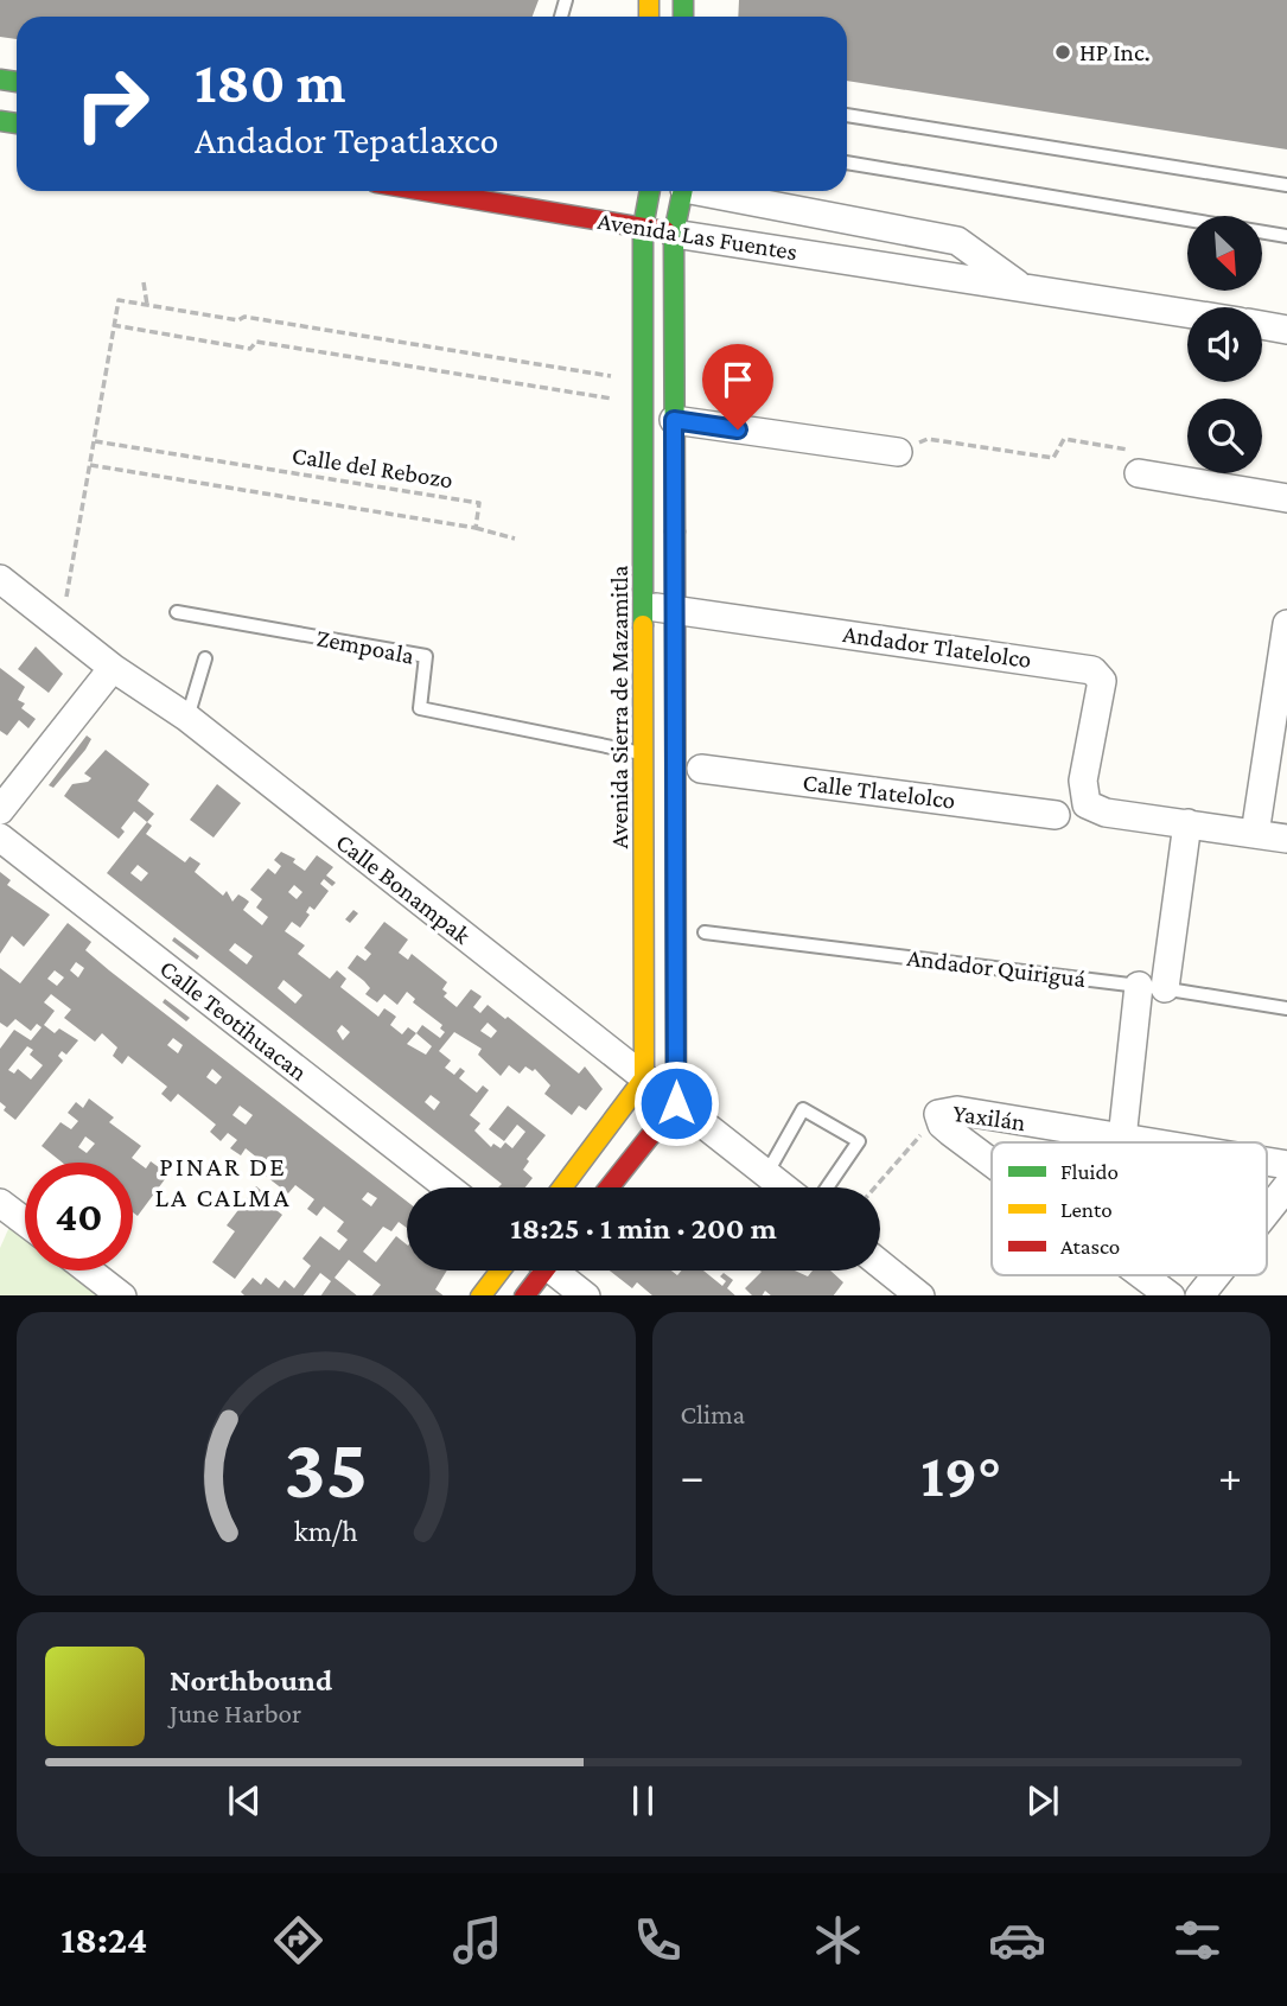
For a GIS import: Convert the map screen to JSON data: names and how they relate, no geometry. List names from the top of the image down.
{
  "streets": {
    "street": [
      "Avenida Las Fuentes",
      "Andador Tlatelolco",
      "Avenida Sierra de Mazamitla",
      "Calle Tlatelolco",
      "Calle Bonampak",
      "Calle Teotihuacan",
      "Yaxilán"
    ],
    "lane": ["Zempoala", "Andador Quiriguá"],
    "path": ["Calle del Rebozo"]
  },
  "crossings": [
    ["Avenida Las Fuentes", "Avenida Sierra de Mazamitla"],
    ["Zempoala", "Avenida Sierra de Mazamitla"],
    ["Andador Tlatelolco", "Avenida Sierra de Mazamitla"],
    ["Avenida Sierra de Mazamitla", "Calle Bonampak"]
  ],
  "districts": ["PINAR DE LA CALMA"],
  "places": ["HP Inc."],
  "legend": ["Fluido", "Lento", "Atasco"],
  "north": "bottom right",
  "page": {
    "turn": ["180 m", "Andador Tepatlaxco"],
    "limit": "40",
    "trip": "18:25 · 1 min · 200 m",
    "tile": "Clima",
    "heat": ["−", "19°", "+"],
    "song": ["Northbound", "June Harbor"],
    "tabs": "18:24",
    "gauge": ["35", "km/h"]
  }
}
